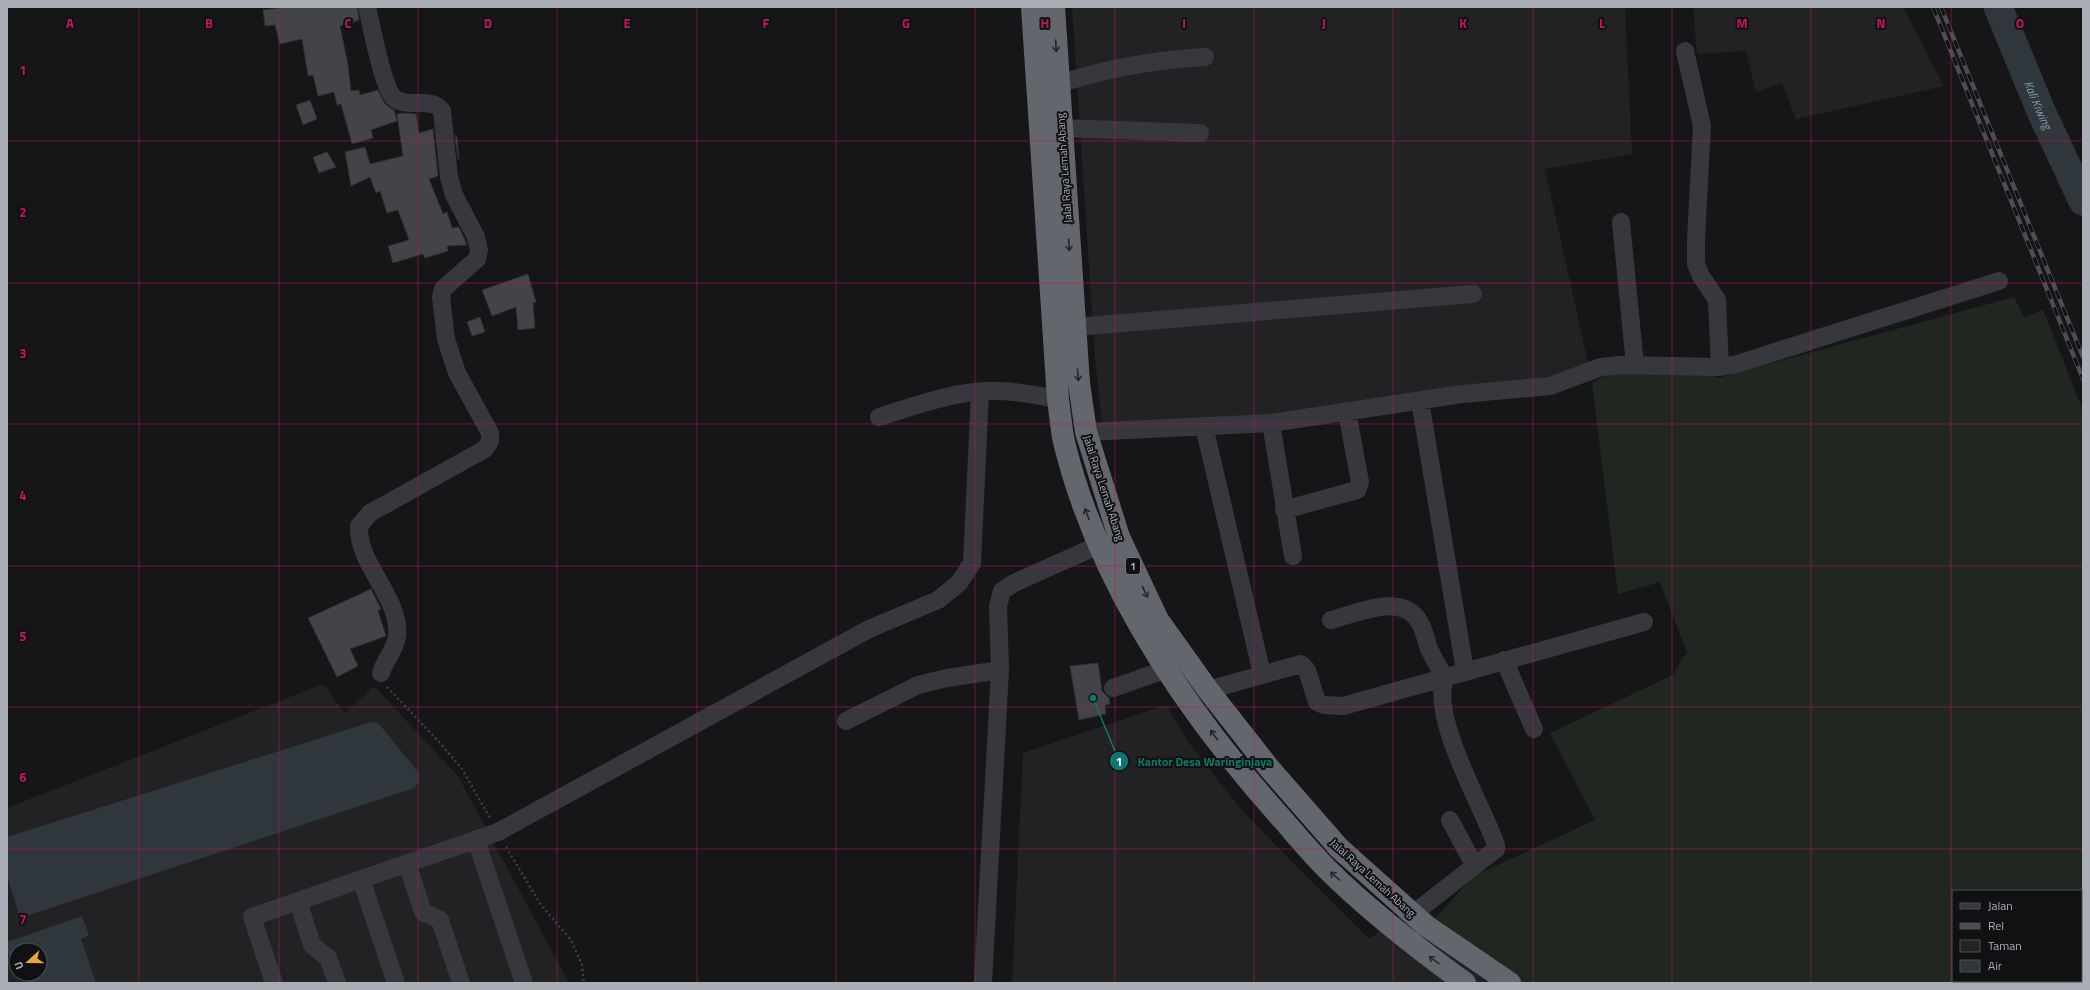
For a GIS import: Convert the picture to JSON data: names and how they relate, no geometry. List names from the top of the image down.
{
  "streets": {
    "highway": ["Jalal Raya Lemah Abang", "1"]
  },
  "water": ["Kali Kiwing"],
  "places": ["Kantor Desa Waringinjaya"],
  "legend": [
    "Jalan",
    "Rel",
    "Taman",
    "Air"
  ],
  "north": "left",
  "grid": {
    "columns": [
      "A",
      "B",
      "C",
      "D",
      "E",
      "F",
      "G",
      "H",
      "I",
      "J",
      "K",
      "L",
      "M",
      "N",
      "O"
    ],
    "rows": [
      "1",
      "2",
      "3",
      "4",
      "5",
      "6",
      "7"
    ]
  }
}
